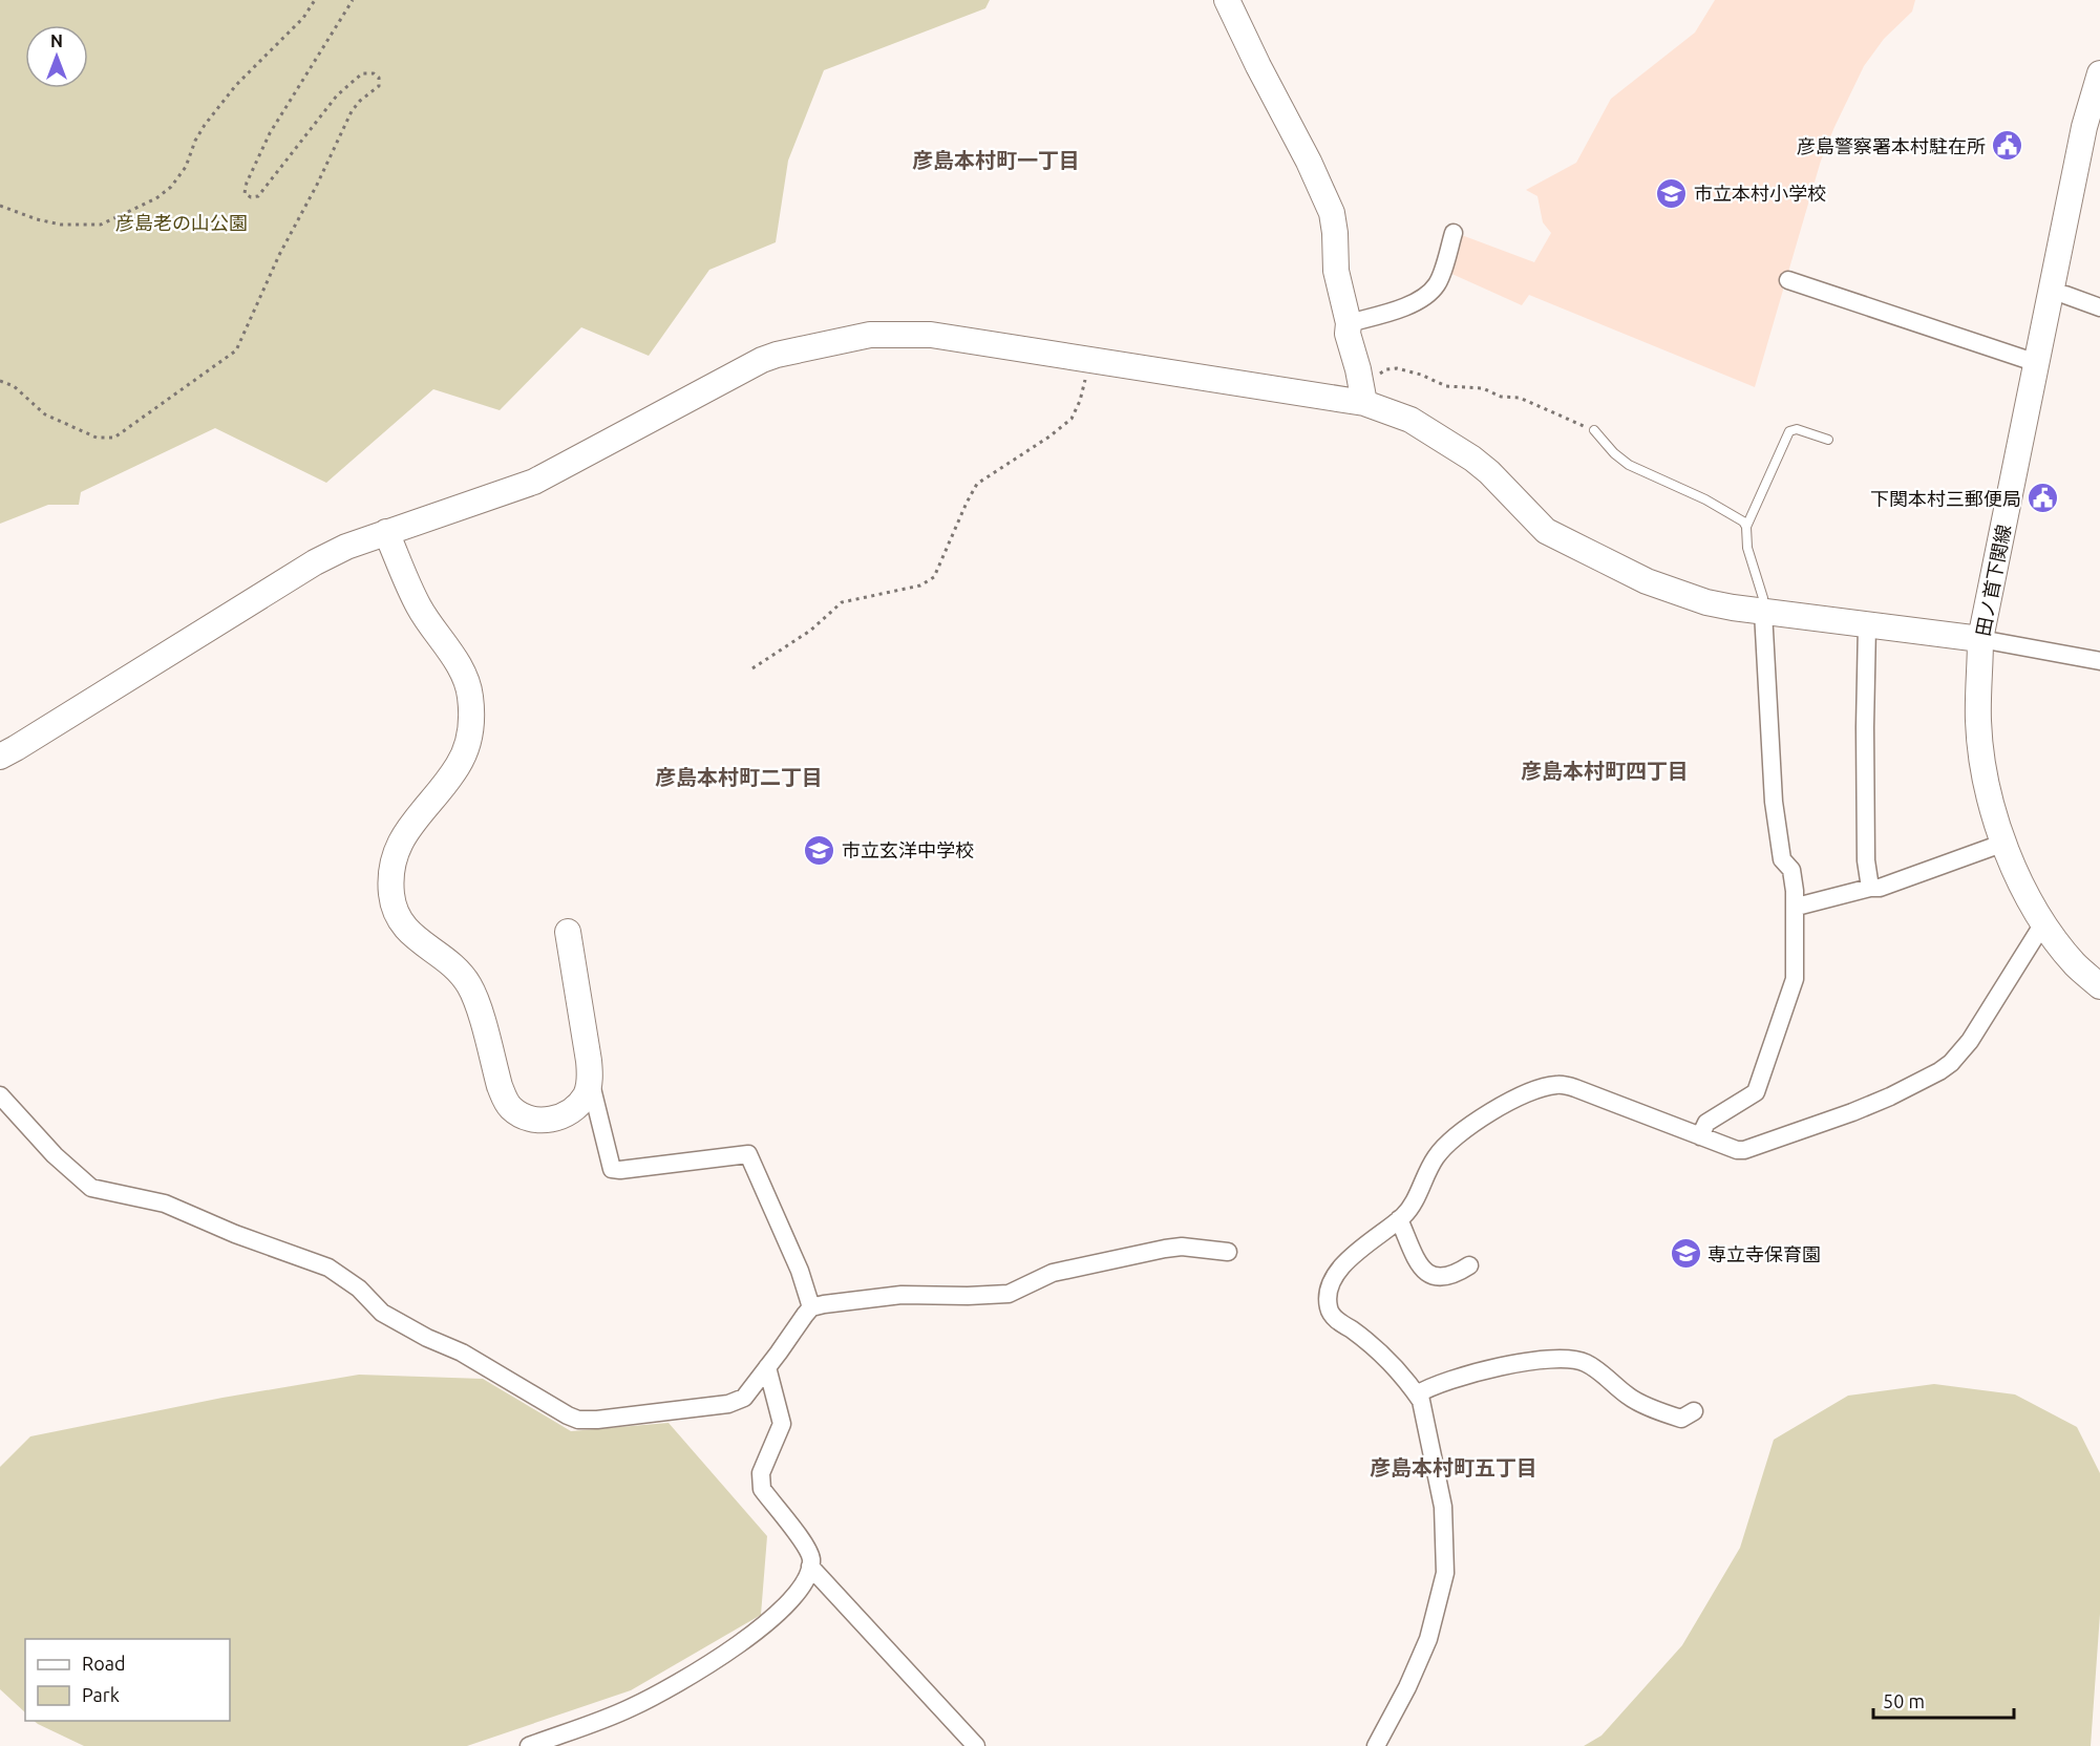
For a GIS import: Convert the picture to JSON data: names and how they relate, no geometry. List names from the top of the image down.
{
  "streets": {
    "street": ["田ノ首下関線"]
  },
  "districts": [
    "彦島本村町一丁目",
    "彦島本村町四丁目",
    "彦島本村町二丁目",
    "彦島本村町五丁目"
  ],
  "parks": ["彦島老の山公園"],
  "places": {
    "public building": ["彦島警察署本村駐在所", "下関本村三郵便局"],
    "school or university": ["市立本村小学校", "市立玄洋中学校", "専立寺保育園"]
  },
  "legend": ["Road", "Park"],
  "scale_bar": "50 m",
  "north": "top"
}
